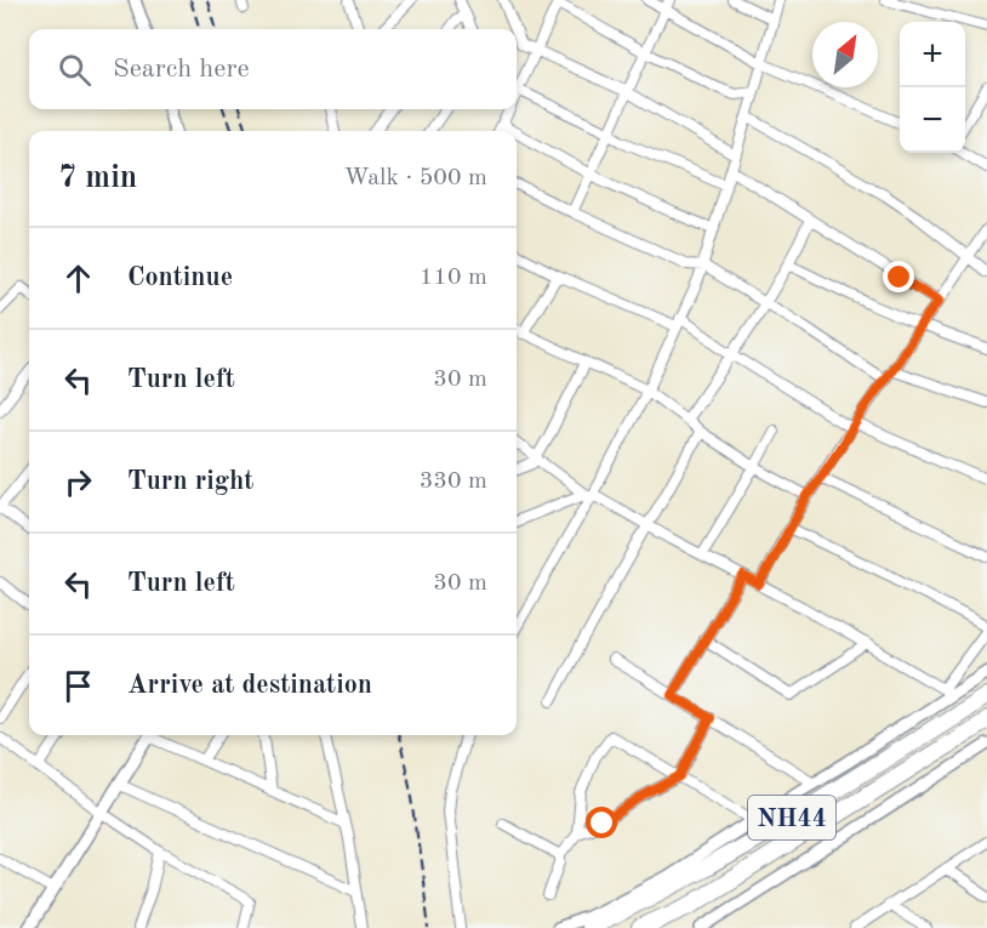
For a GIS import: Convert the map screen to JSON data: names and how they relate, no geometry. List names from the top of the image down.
{
  "streets": {
    "highway": ["NH44"]
  },
  "north": "top right",
  "page": {
    "map_buttons": ["+", "−"],
    "search": "Search here",
    "heading": ["7 min", "Walk · 500 m"],
    "list": [
      ["Continue", "110 m"],
      ["Turn left", "30 m"],
      ["Turn right", "330 m"],
      ["Turn left", "30 m"],
      "Arrive at destination"
    ]
  }
}
